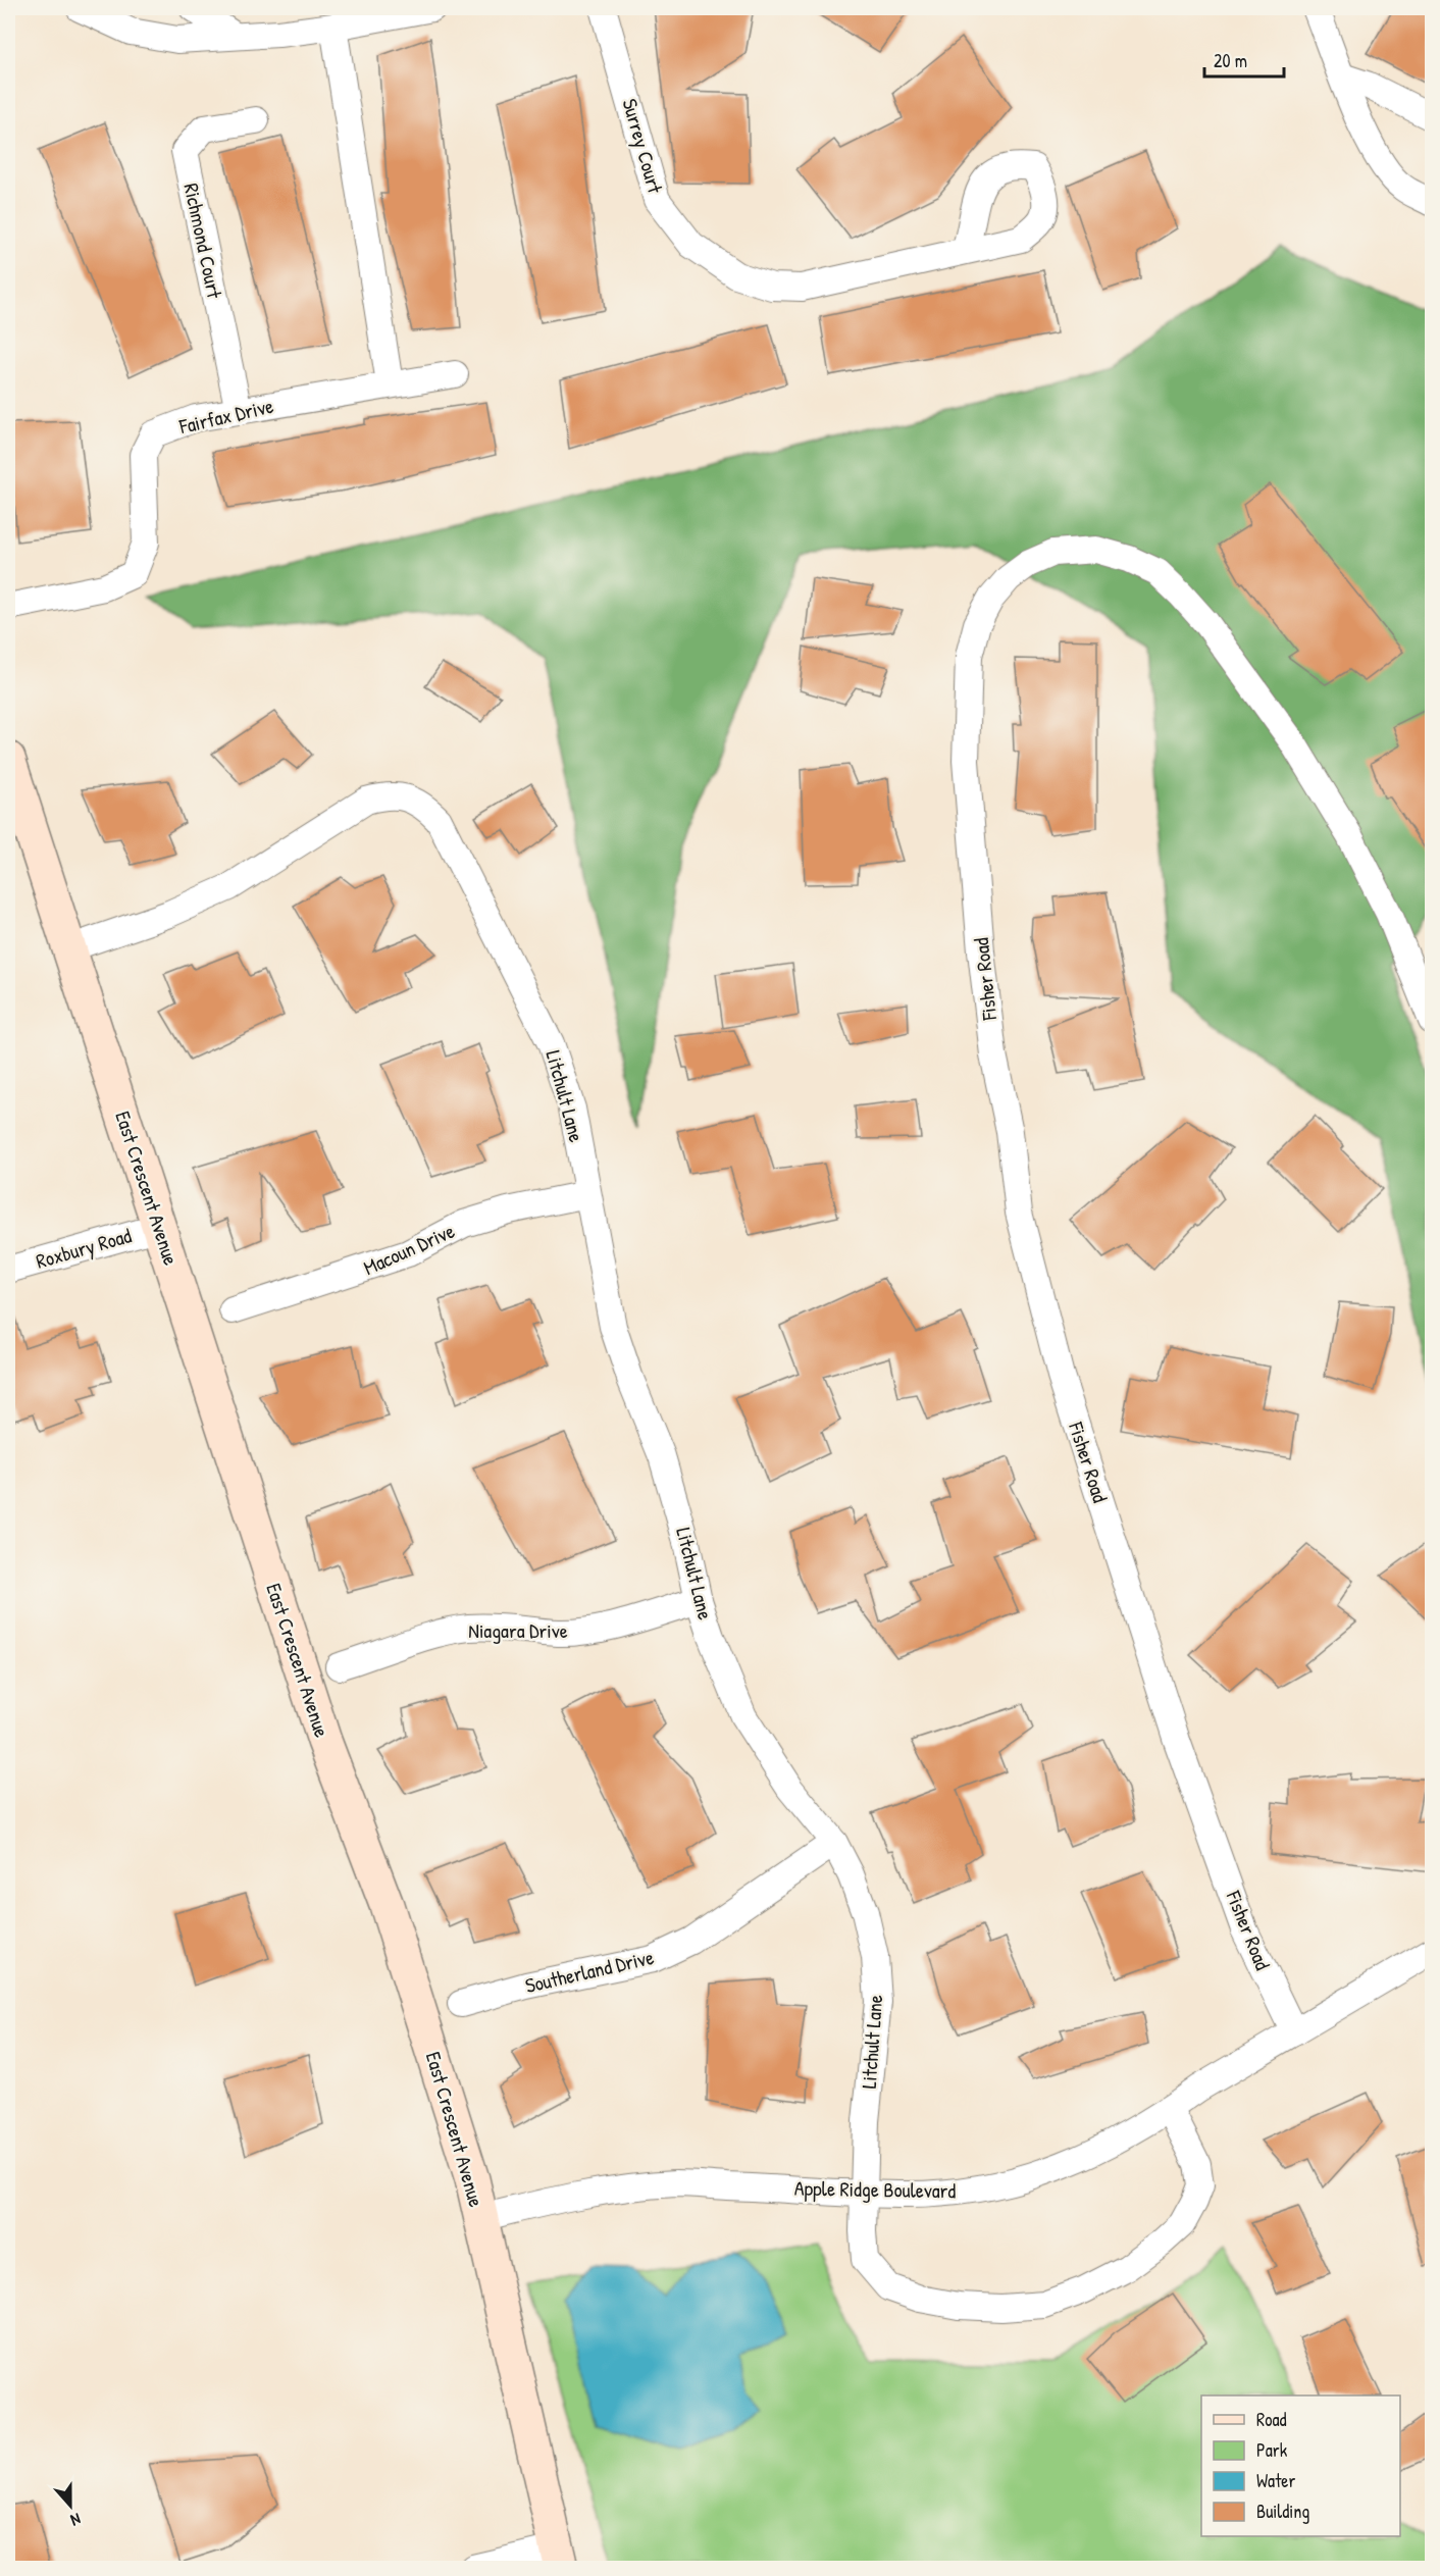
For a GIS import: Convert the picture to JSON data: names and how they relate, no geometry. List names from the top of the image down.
{
  "streets": {
    "street": [
      "Surrey Court",
      "Richmond Court",
      "Fairfax Drive",
      "Fisher Road",
      "Litchult Lane",
      "East Crescent Avenue",
      "Roxbury Road",
      "Macoun Drive",
      "Niagara Drive",
      "Southerland Drive",
      "Apple Ridge Boulevard"
    ]
  },
  "crossings": [
    ["Richmond Court", "Fairfax Drive"],
    ["Fisher Road", "Apple Ridge Boulevard"],
    ["Litchult Lane", "East Crescent Avenue"],
    ["Litchult Lane", "Macoun Drive"],
    ["Litchult Lane", "Niagara Drive"],
    ["Litchult Lane", "Southerland Drive"],
    ["Litchult Lane", "Apple Ridge Boulevard"],
    ["East Crescent Avenue", "Roxbury Road"],
    ["East Crescent Avenue", "Apple Ridge Boulevard"]
  ],
  "legend": [
    "Road",
    "Park",
    "Water",
    "Building"
  ],
  "scale_bar": "20 m",
  "north": "bottom"
}
